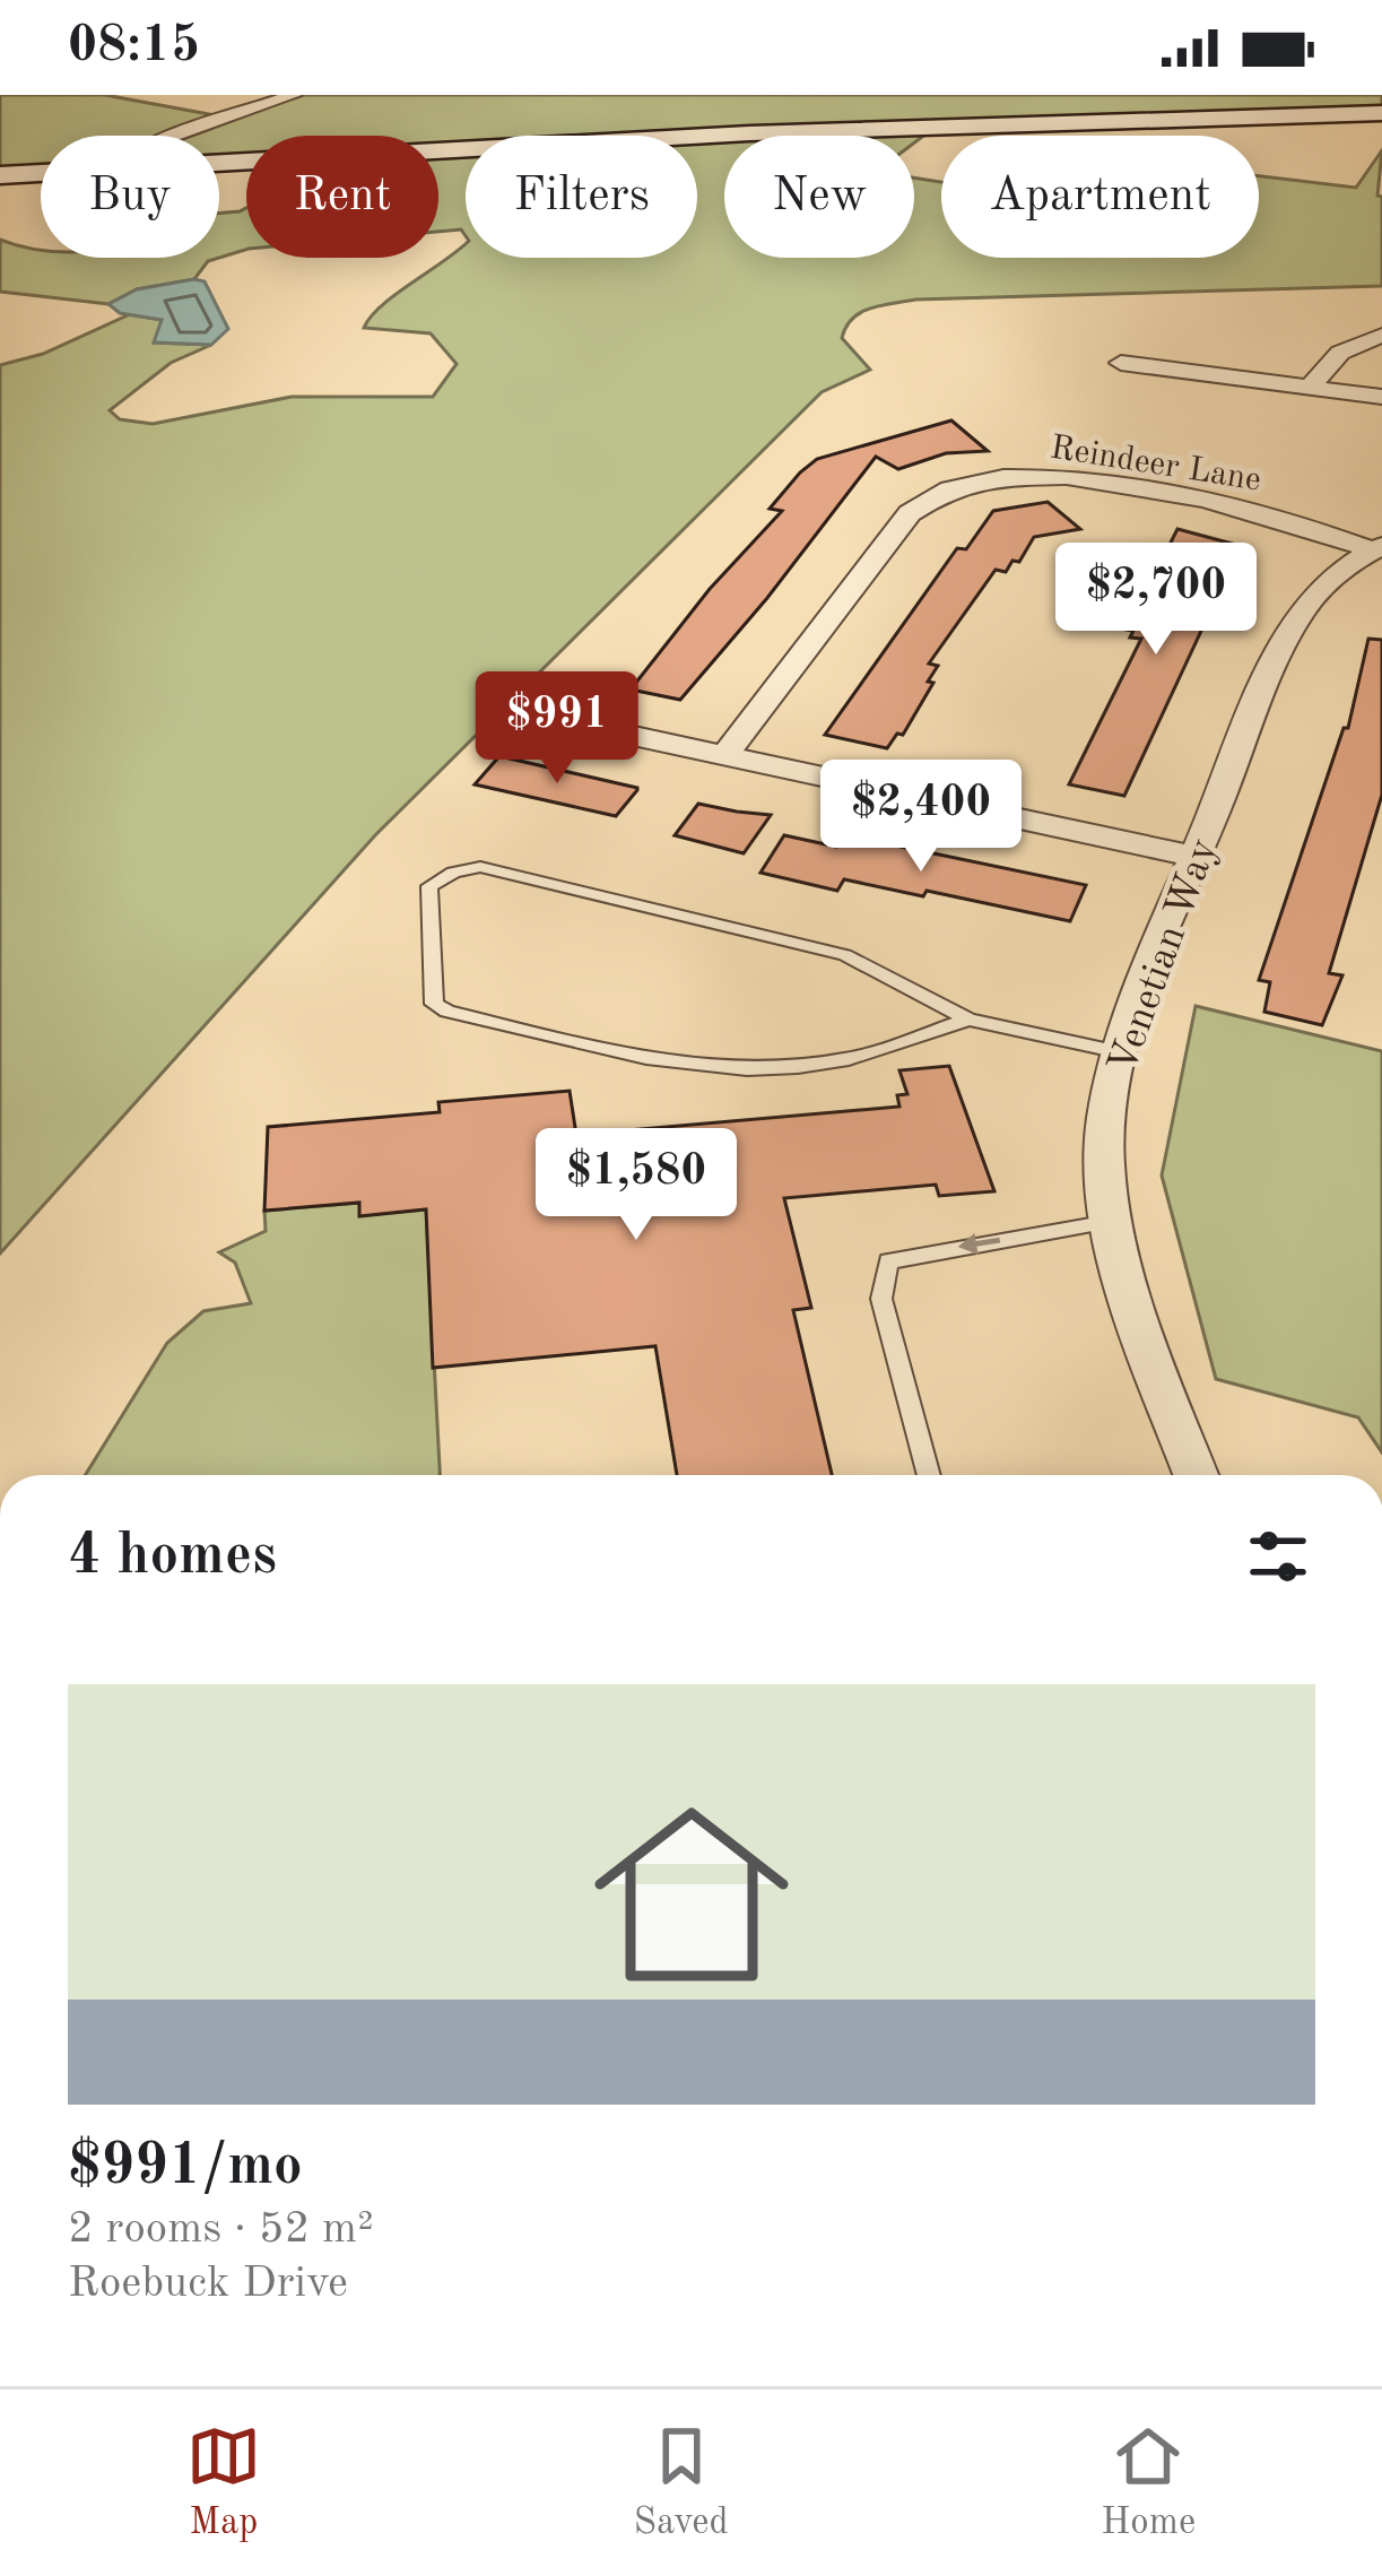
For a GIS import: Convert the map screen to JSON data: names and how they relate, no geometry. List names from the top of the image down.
{
  "streets": {
    "street": ["Reindeer Lane", "Venetian Way"]
  },
  "crossings": [
    ["Reindeer Lane", "Venetian Way"]
  ],
  "page": {
    "status": "08:15",
    "chip": [
      "Buy",
      "Rent",
      "Filters",
      "New",
      "Apartment"
    ],
    "price": [
      "$2,700",
      "$991",
      "$2,400",
      "$1,580"
    ],
    "heading": "4 homes",
    "list": [
      {
        "name": "$991/mo",
        "note": "2 rooms · 52 m² · Roebuck Drive"
      }
    ],
    "tabs": ["Map", "Saved", "Home"]
  }
}
